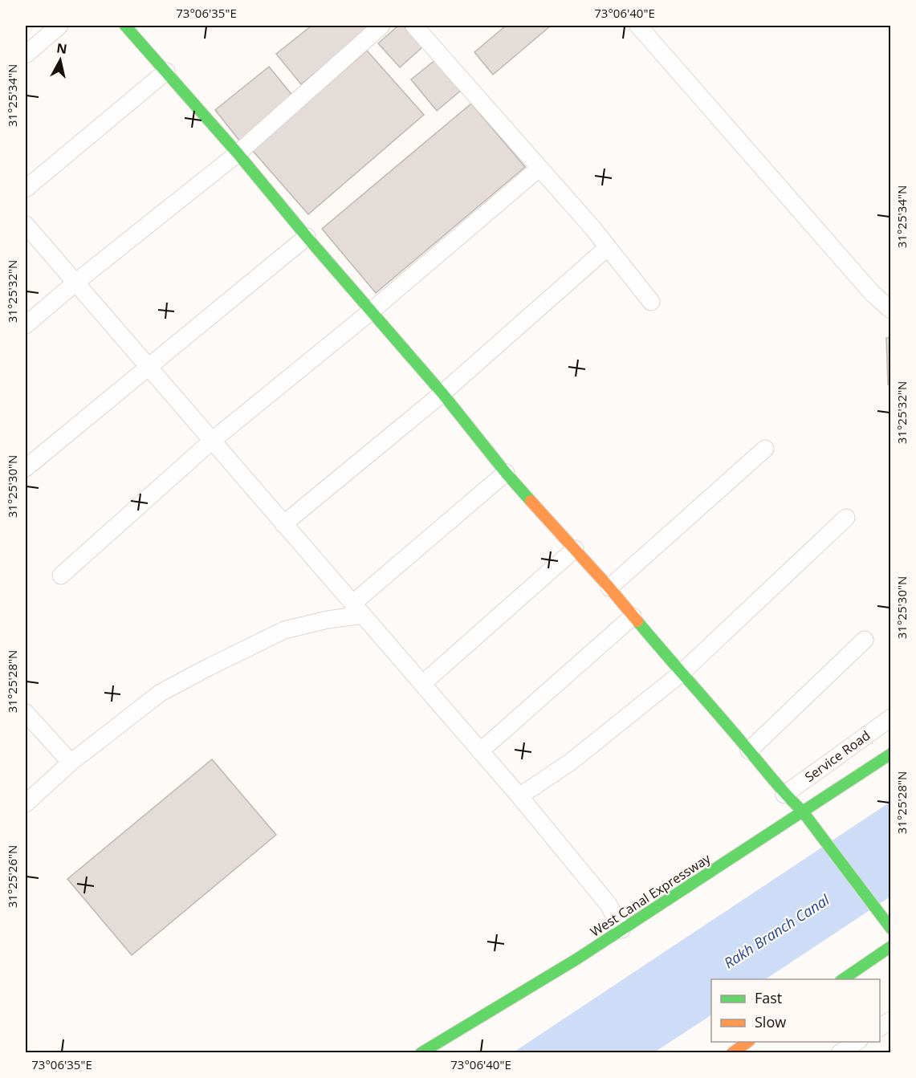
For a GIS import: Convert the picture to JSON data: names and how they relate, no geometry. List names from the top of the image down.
{
  "streets": {
    "street": ["Service Road", "West Canal Expressway"]
  },
  "water": ["Rakh Branch Canal"],
  "legend": ["Fast", "Slow"],
  "north": "top",
  "coordinates": [
    "73°06'35\"E",
    "73°06'40\"E",
    "31°25'34\"N",
    "31°25'32\"N",
    "31°25'30\"N",
    "31°25'28\"N",
    "31°25'26\"N"
  ]
}
